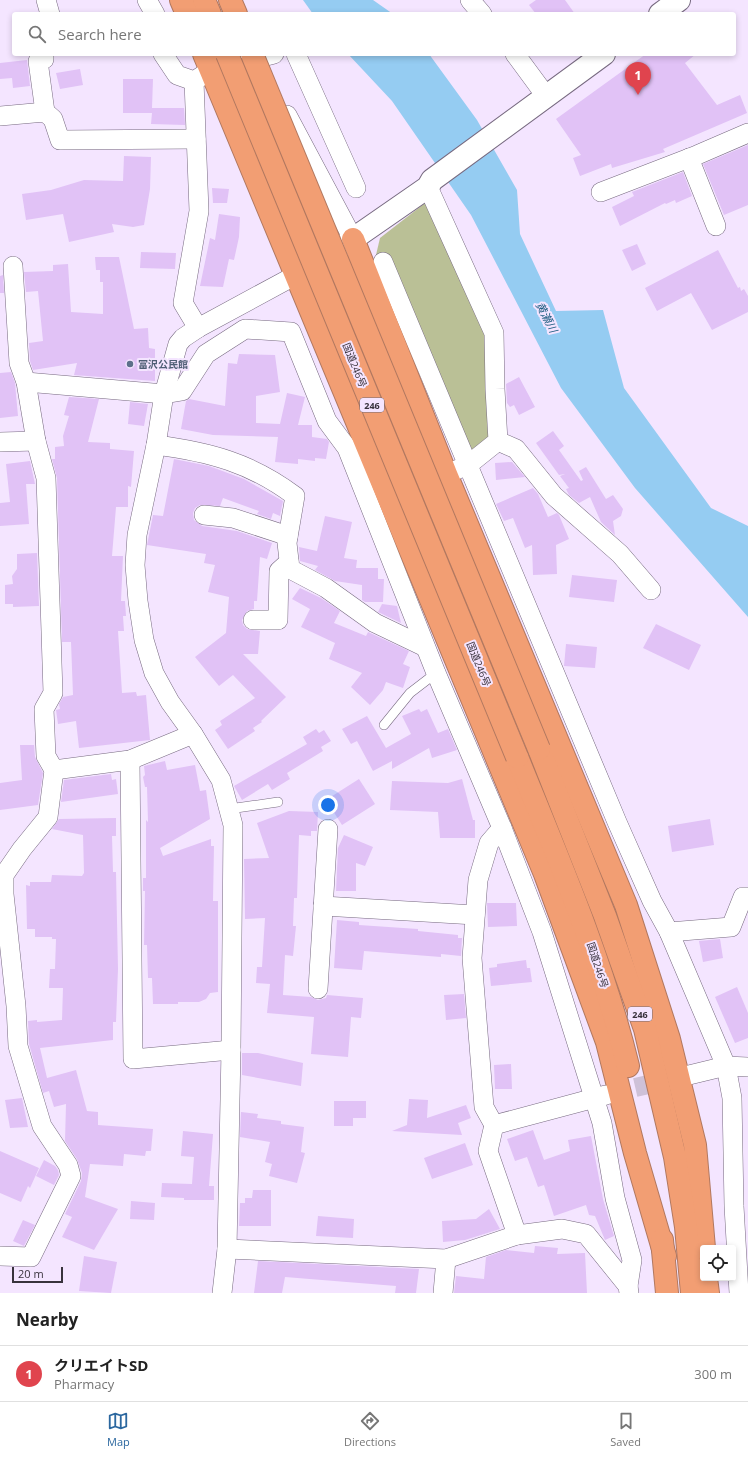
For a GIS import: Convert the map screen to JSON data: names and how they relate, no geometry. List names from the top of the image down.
{
  "streets": {
    "highway": ["国道246号", "246"]
  },
  "water": ["黄瀬川"],
  "places": ["富沢公民館"],
  "scale_bar": "20 m",
  "page": {
    "search": "Search here",
    "pins": "1",
    "scale": "20 m",
    "heading": "Nearby",
    "list": [
      {
        "mark": "1",
        "name": "クリエイトSD",
        "note": "Pharmacy",
        "value": "300 m"
      }
    ],
    "nav": ["Map", "Directions", "Saved"]
  }
}
